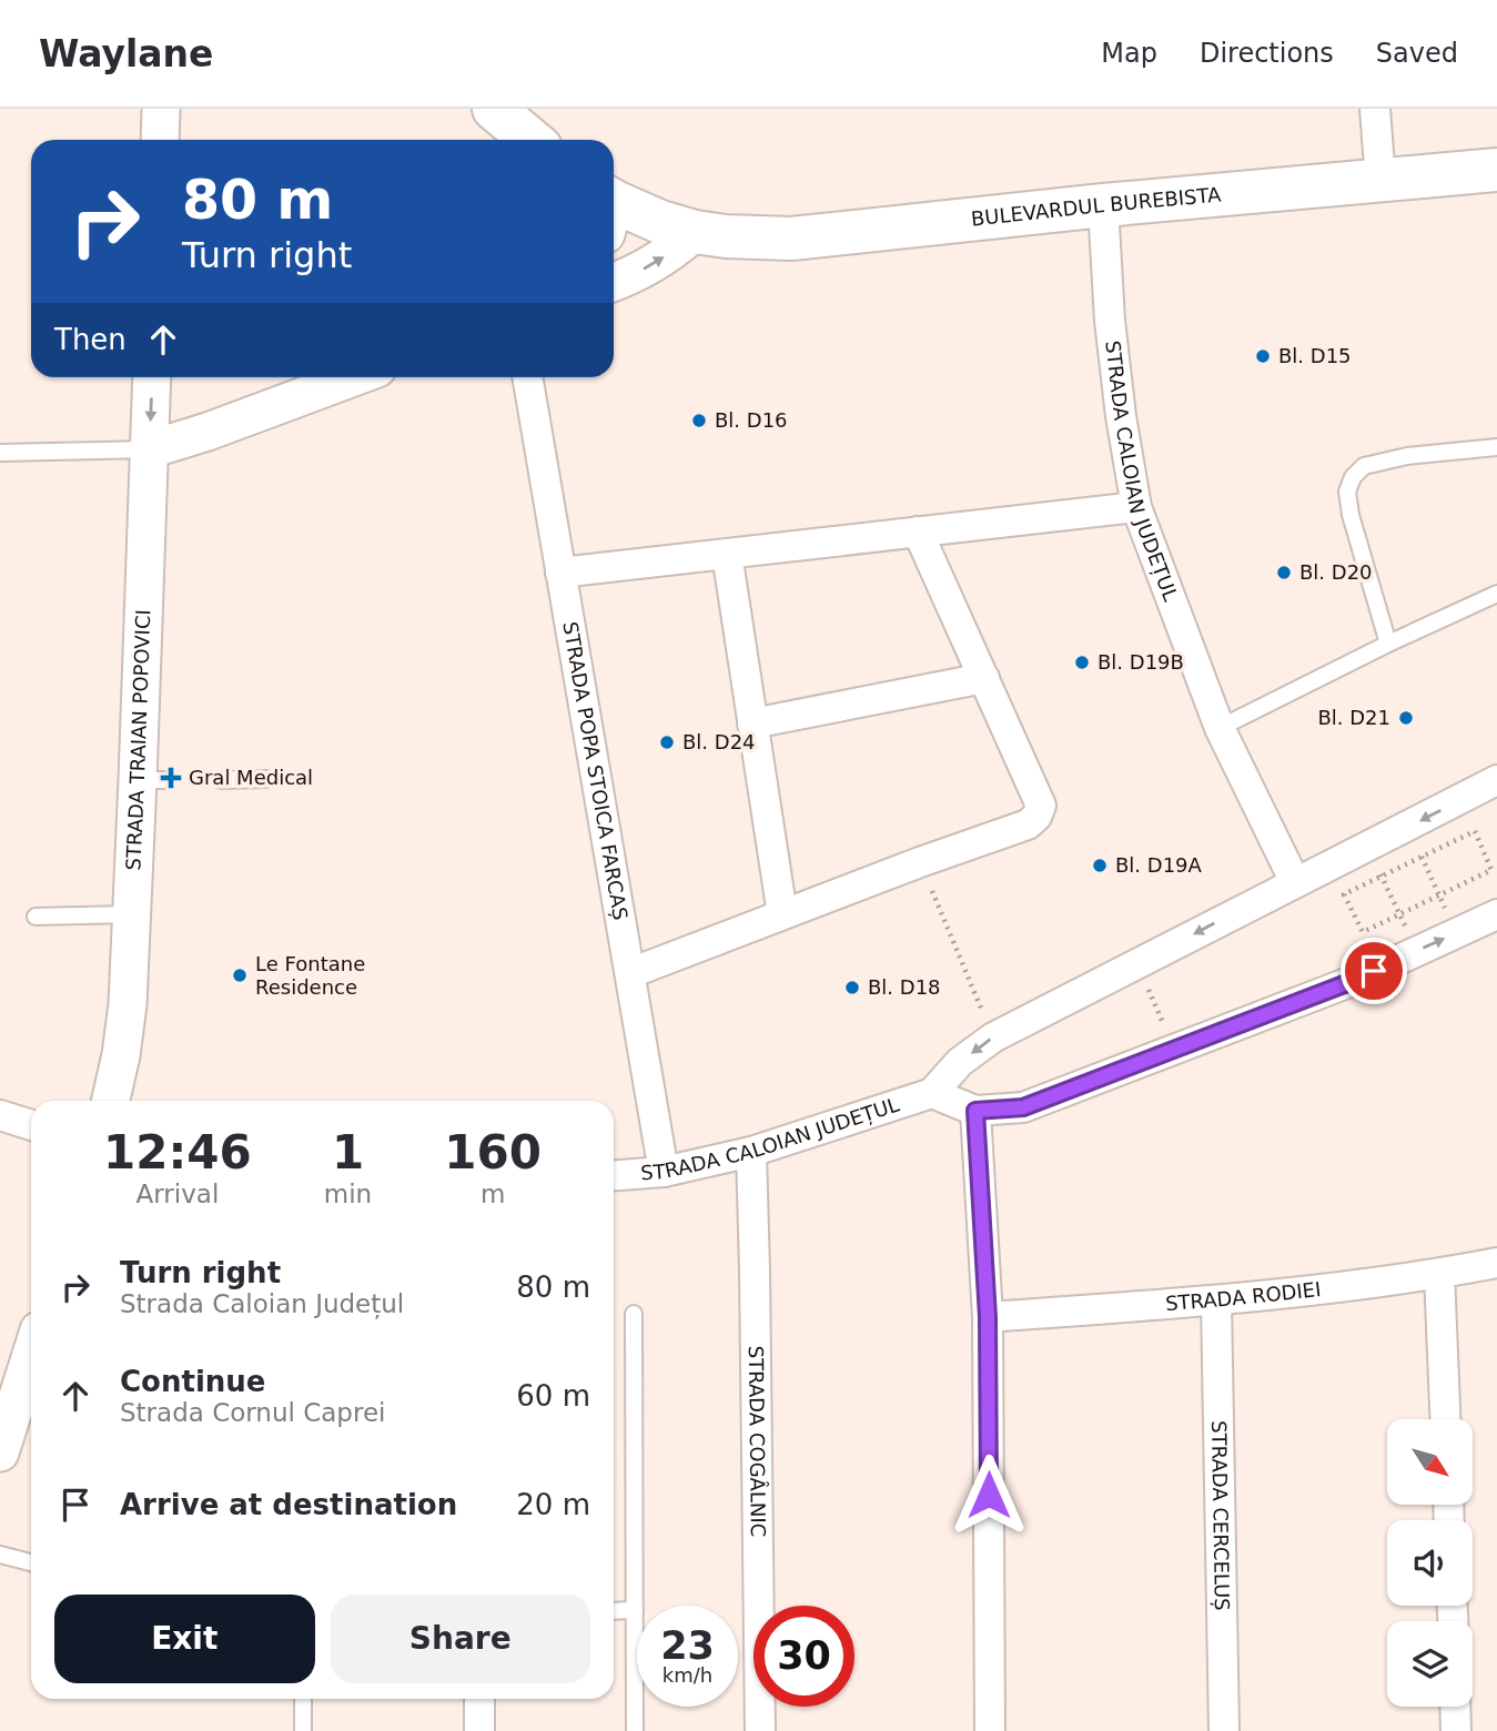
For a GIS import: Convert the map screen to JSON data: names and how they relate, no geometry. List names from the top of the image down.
{
  "streets": {
    "main road": ["BULEVARDUL BUREBISTA"],
    "street": [
      "STRADA CALOIAN JUDEȚUL",
      "STRADA TRAIAN POPOVICI",
      "STRADA POPA STOICA FARCAȘ",
      "STRADA RODIEI",
      "STRADA COGÂLNIC",
      "STRADA CERCELUȘ"
    ]
  },
  "crossings": [
    ["BULEVARDUL BUREBISTA", "STRADA CALOIAN JUDEȚUL"],
    ["STRADA CALOIAN JUDEȚUL", "STRADA POPA STOICA FARCAȘ"],
    ["STRADA CALOIAN JUDEȚUL", "STRADA COGÂLNIC"],
    ["STRADA RODIEI", "STRADA CERCELUȘ"]
  ],
  "places": {
    "other": [
      "Bl. D15",
      "Bl. D16",
      "Bl. D20",
      "Bl. D19B",
      "Bl. D21",
      "Bl. D24",
      "Bl. D19A",
      "Le Fontane Residence",
      "Bl. D18"
    ],
    "health": ["Gral Medical"]
  },
  "north": "bottom right",
  "page": {
    "header": "Waylane",
    "nav": ["Map", "Directions", "Saved"],
    "turn": ["80 m", "Turn right"],
    "then": "Then",
    "eta": [
      "12:46",
      "Arrival",
      "1",
      "min",
      "160",
      "m"
    ],
    "list": [
      {
        "name": "Turn right",
        "note": "Strada Caloian Județul",
        "value": "80 m"
      },
      {
        "name": "Continue",
        "note": "Strada Cornul Caprei",
        "value": "60 m"
      },
      {
        "name": "Arrive at destination",
        "value": "20 m"
      }
    ],
    "buttons": ["Exit", "Share"],
    "speed": "23 km/h",
    "limit": "30"
  }
}
